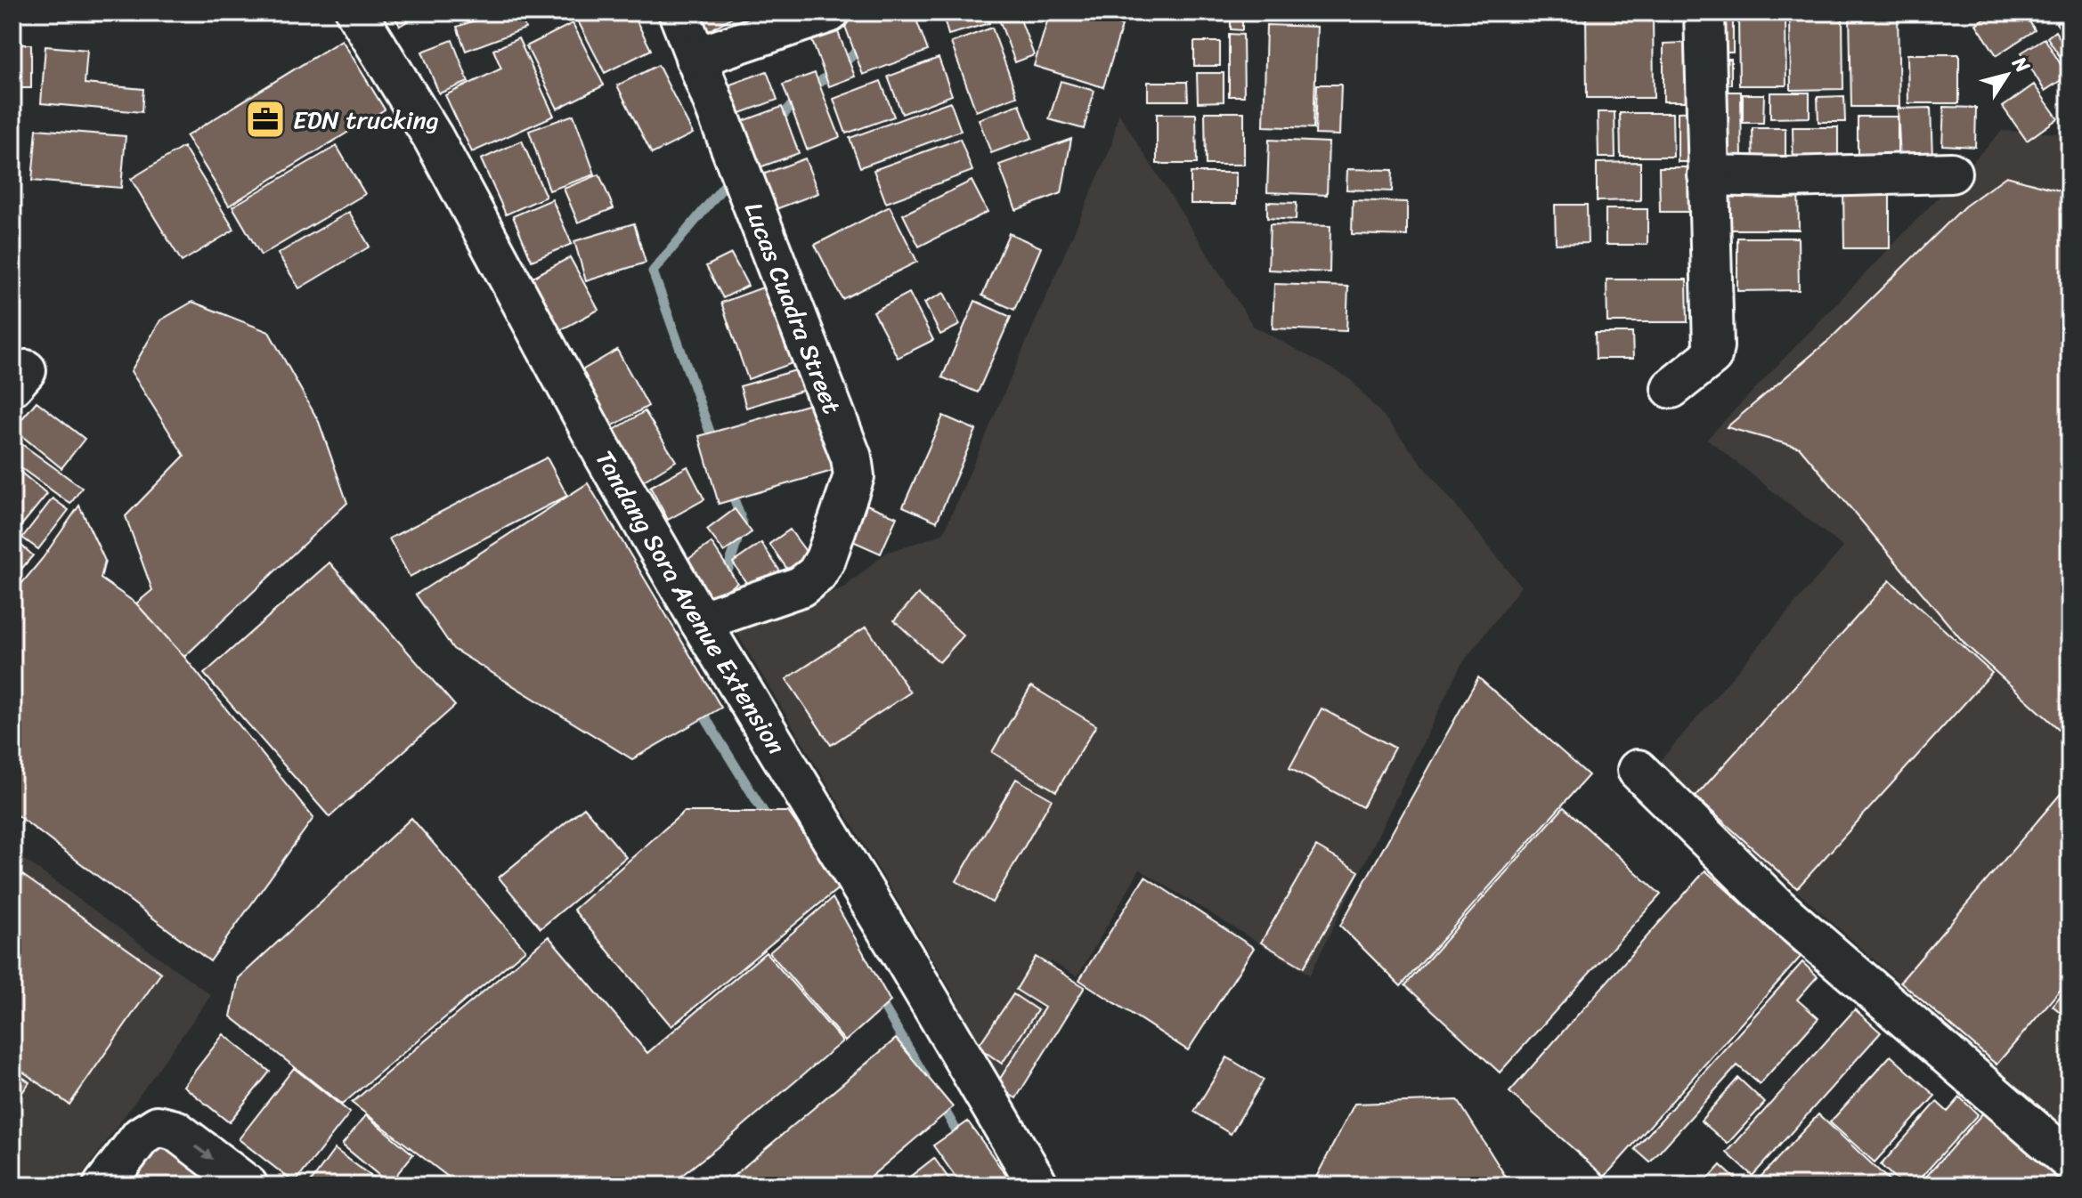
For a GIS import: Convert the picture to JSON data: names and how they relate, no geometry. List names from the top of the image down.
{
  "streets": {
    "street": ["Lucas Cuadra Street", "Tandang Sora Avenue Extension"]
  },
  "crossings": [
    ["Lucas Cuadra Street", "Tandang Sora Avenue Extension"]
  ],
  "places": {
    "office": ["EDN trucking"]
  },
  "north": "top right"
}
